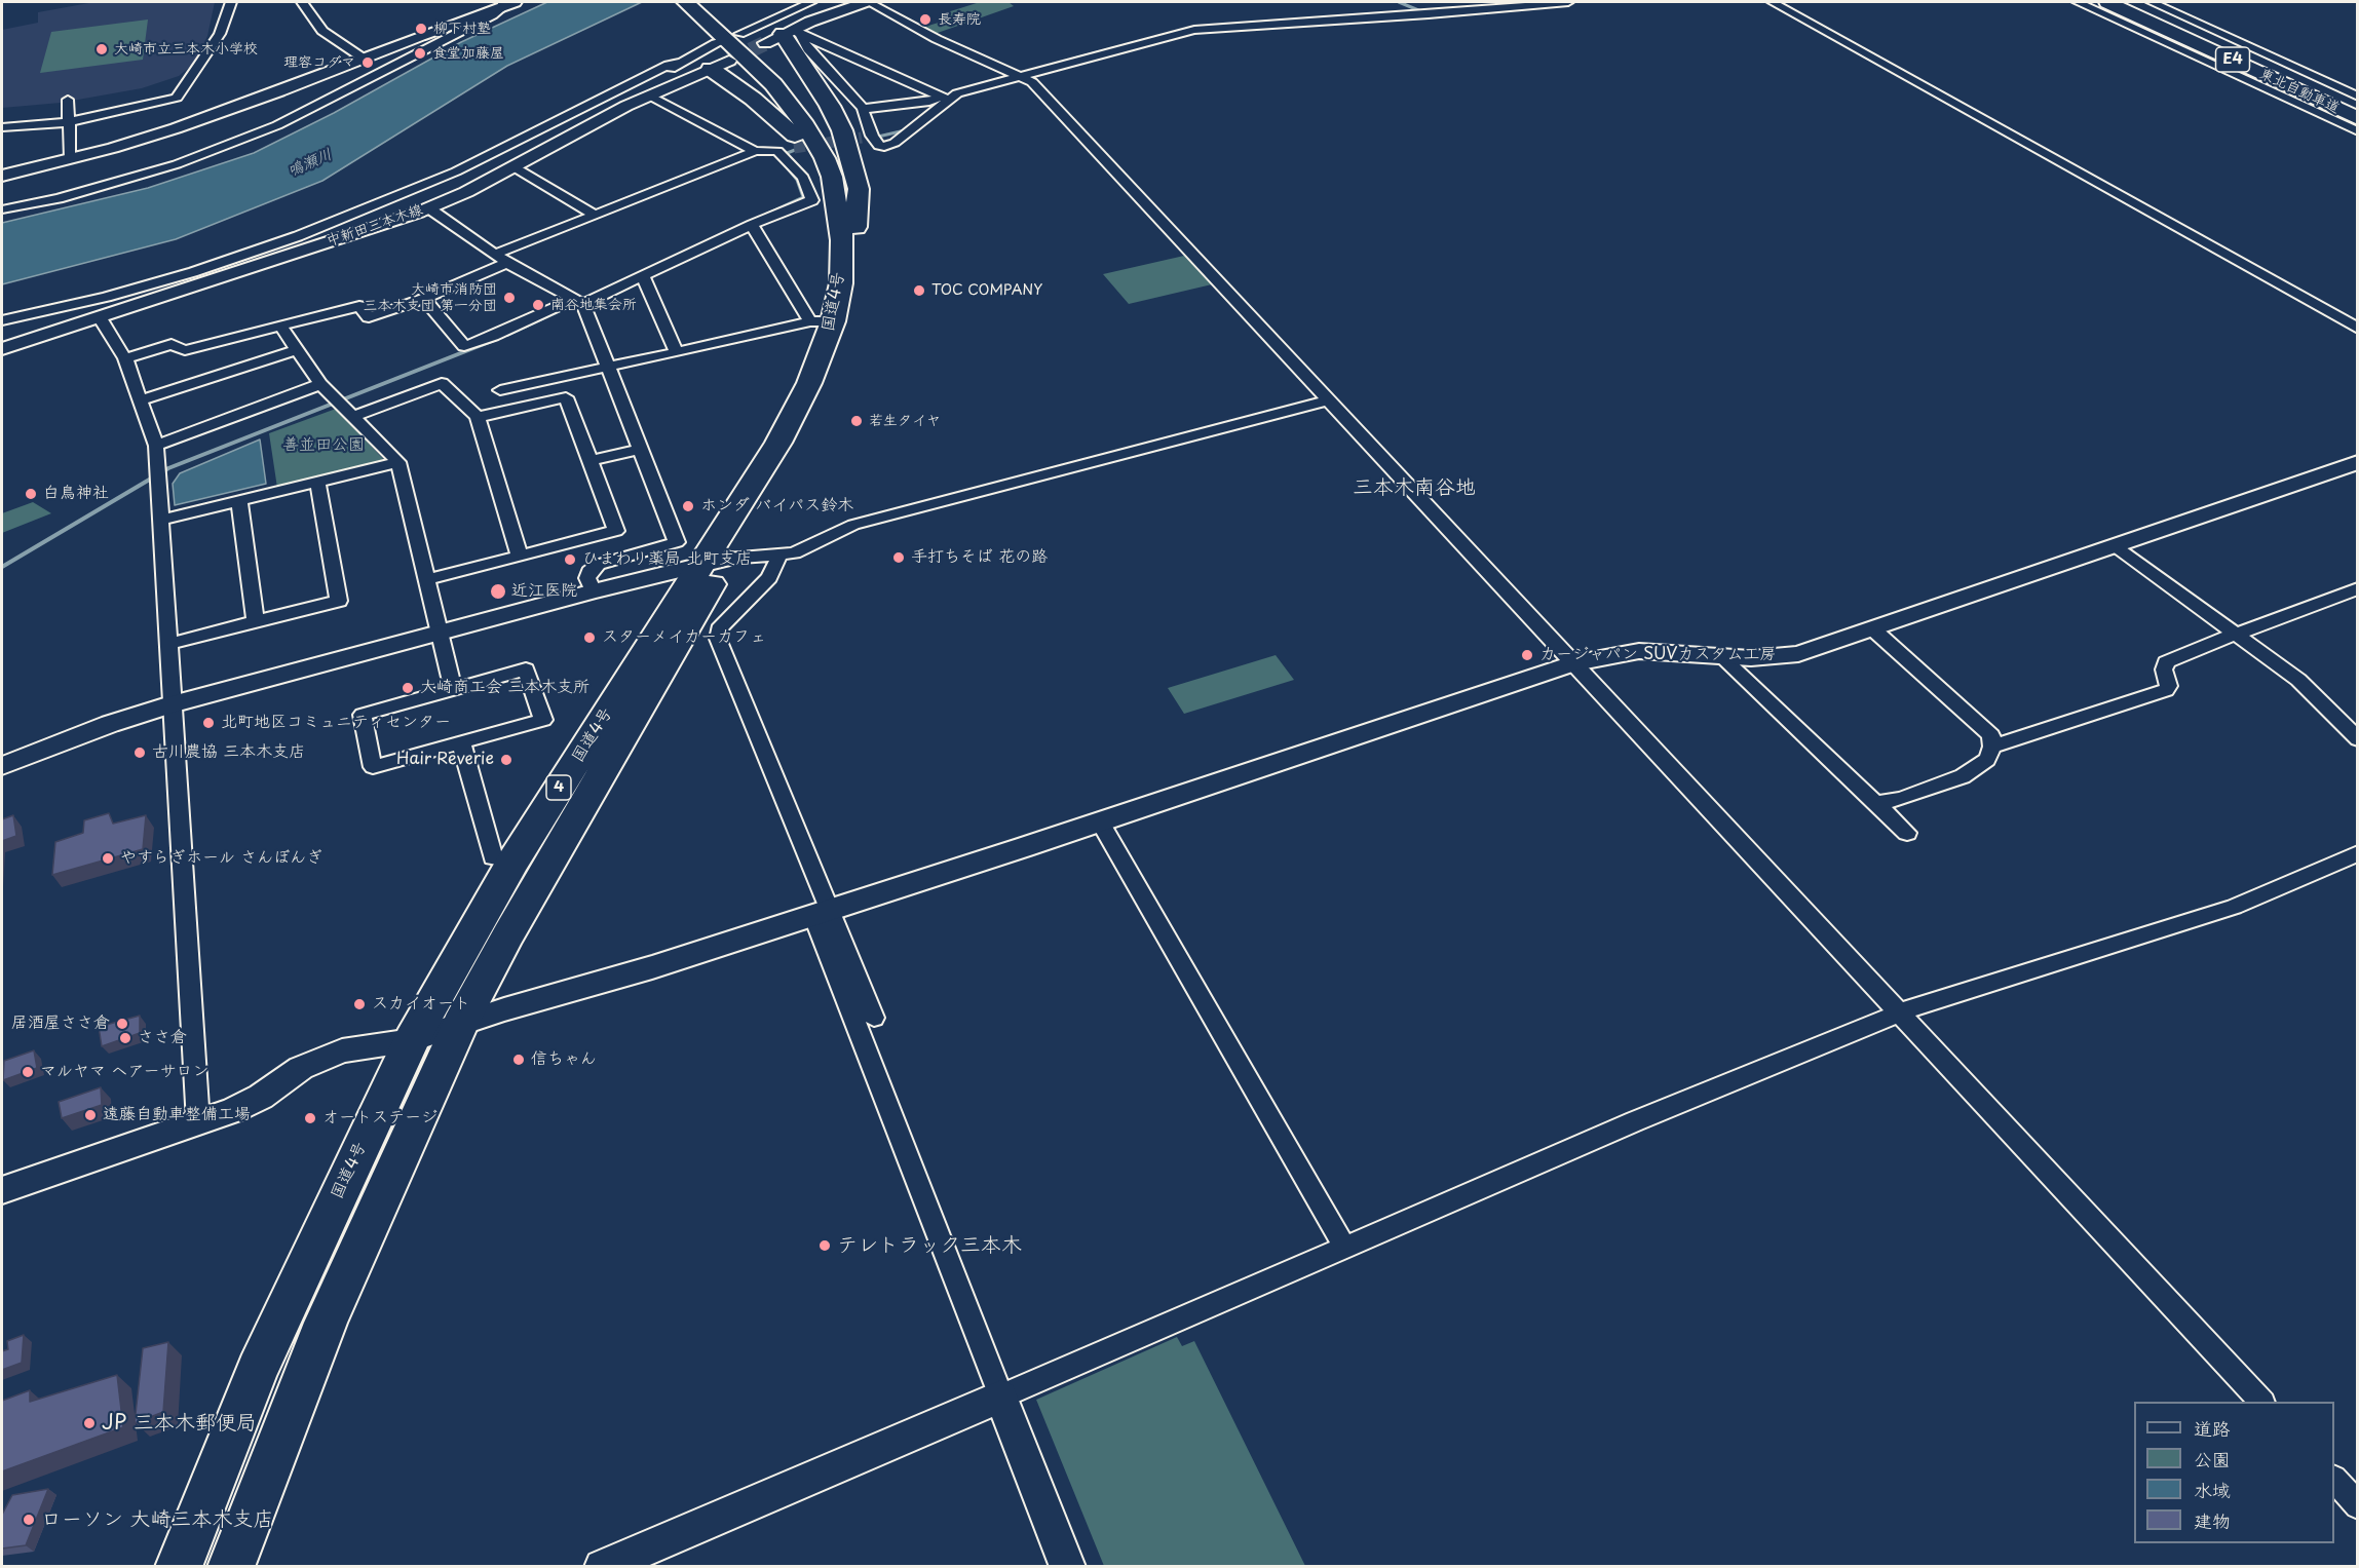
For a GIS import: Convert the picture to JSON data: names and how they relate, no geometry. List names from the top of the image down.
{
  "streets": {
    "highway": [
      "E4",
      "東北自動車道",
      "国道4号",
      "4"
    ],
    "street": ["中新田三本木線"]
  },
  "crossings": [
    ["中新田三本木線", "国道4号"]
  ],
  "districts": ["三本木南谷地"],
  "water": ["鳴瀬川"],
  "parks": ["善並田公園"],
  "places": [
    "長寿院",
    "柳下村塾",
    "大崎市立三本木小学校",
    "食堂加藤屋",
    "理容コダマ",
    "TOC COMPANY",
    "大崎市消防団 三本木支団 第一分団",
    "南谷地集会所",
    "若生タイヤ",
    "白鳥神社",
    "ホンダ バイパス鈴木",
    "手打ちそば 花の路",
    "ひまわり薬局 北町支店",
    "近江医院",
    "スターメイカーカフェ",
    "カージャパン SUVカスタム工房",
    "大崎商工会 三本木支所",
    "北町地区コミュニティセンター",
    "古川農協 三本木支店",
    "Hair Reverie",
    "やすらぎホール さんぼんぎ",
    "スカイオート",
    "居酒屋ささ倉",
    "ささ倉",
    "信ちゃん",
    "マルヤマ ヘアーサロン",
    "遠藤自動車整備工場",
    "オートステージ",
    "テレトラック三本木",
    "JP 三本木郵便局",
    "ローソン 大崎三本木支店"
  ],
  "legend": [
    "道路",
    "公園",
    "水域",
    "建物"
  ]
}
